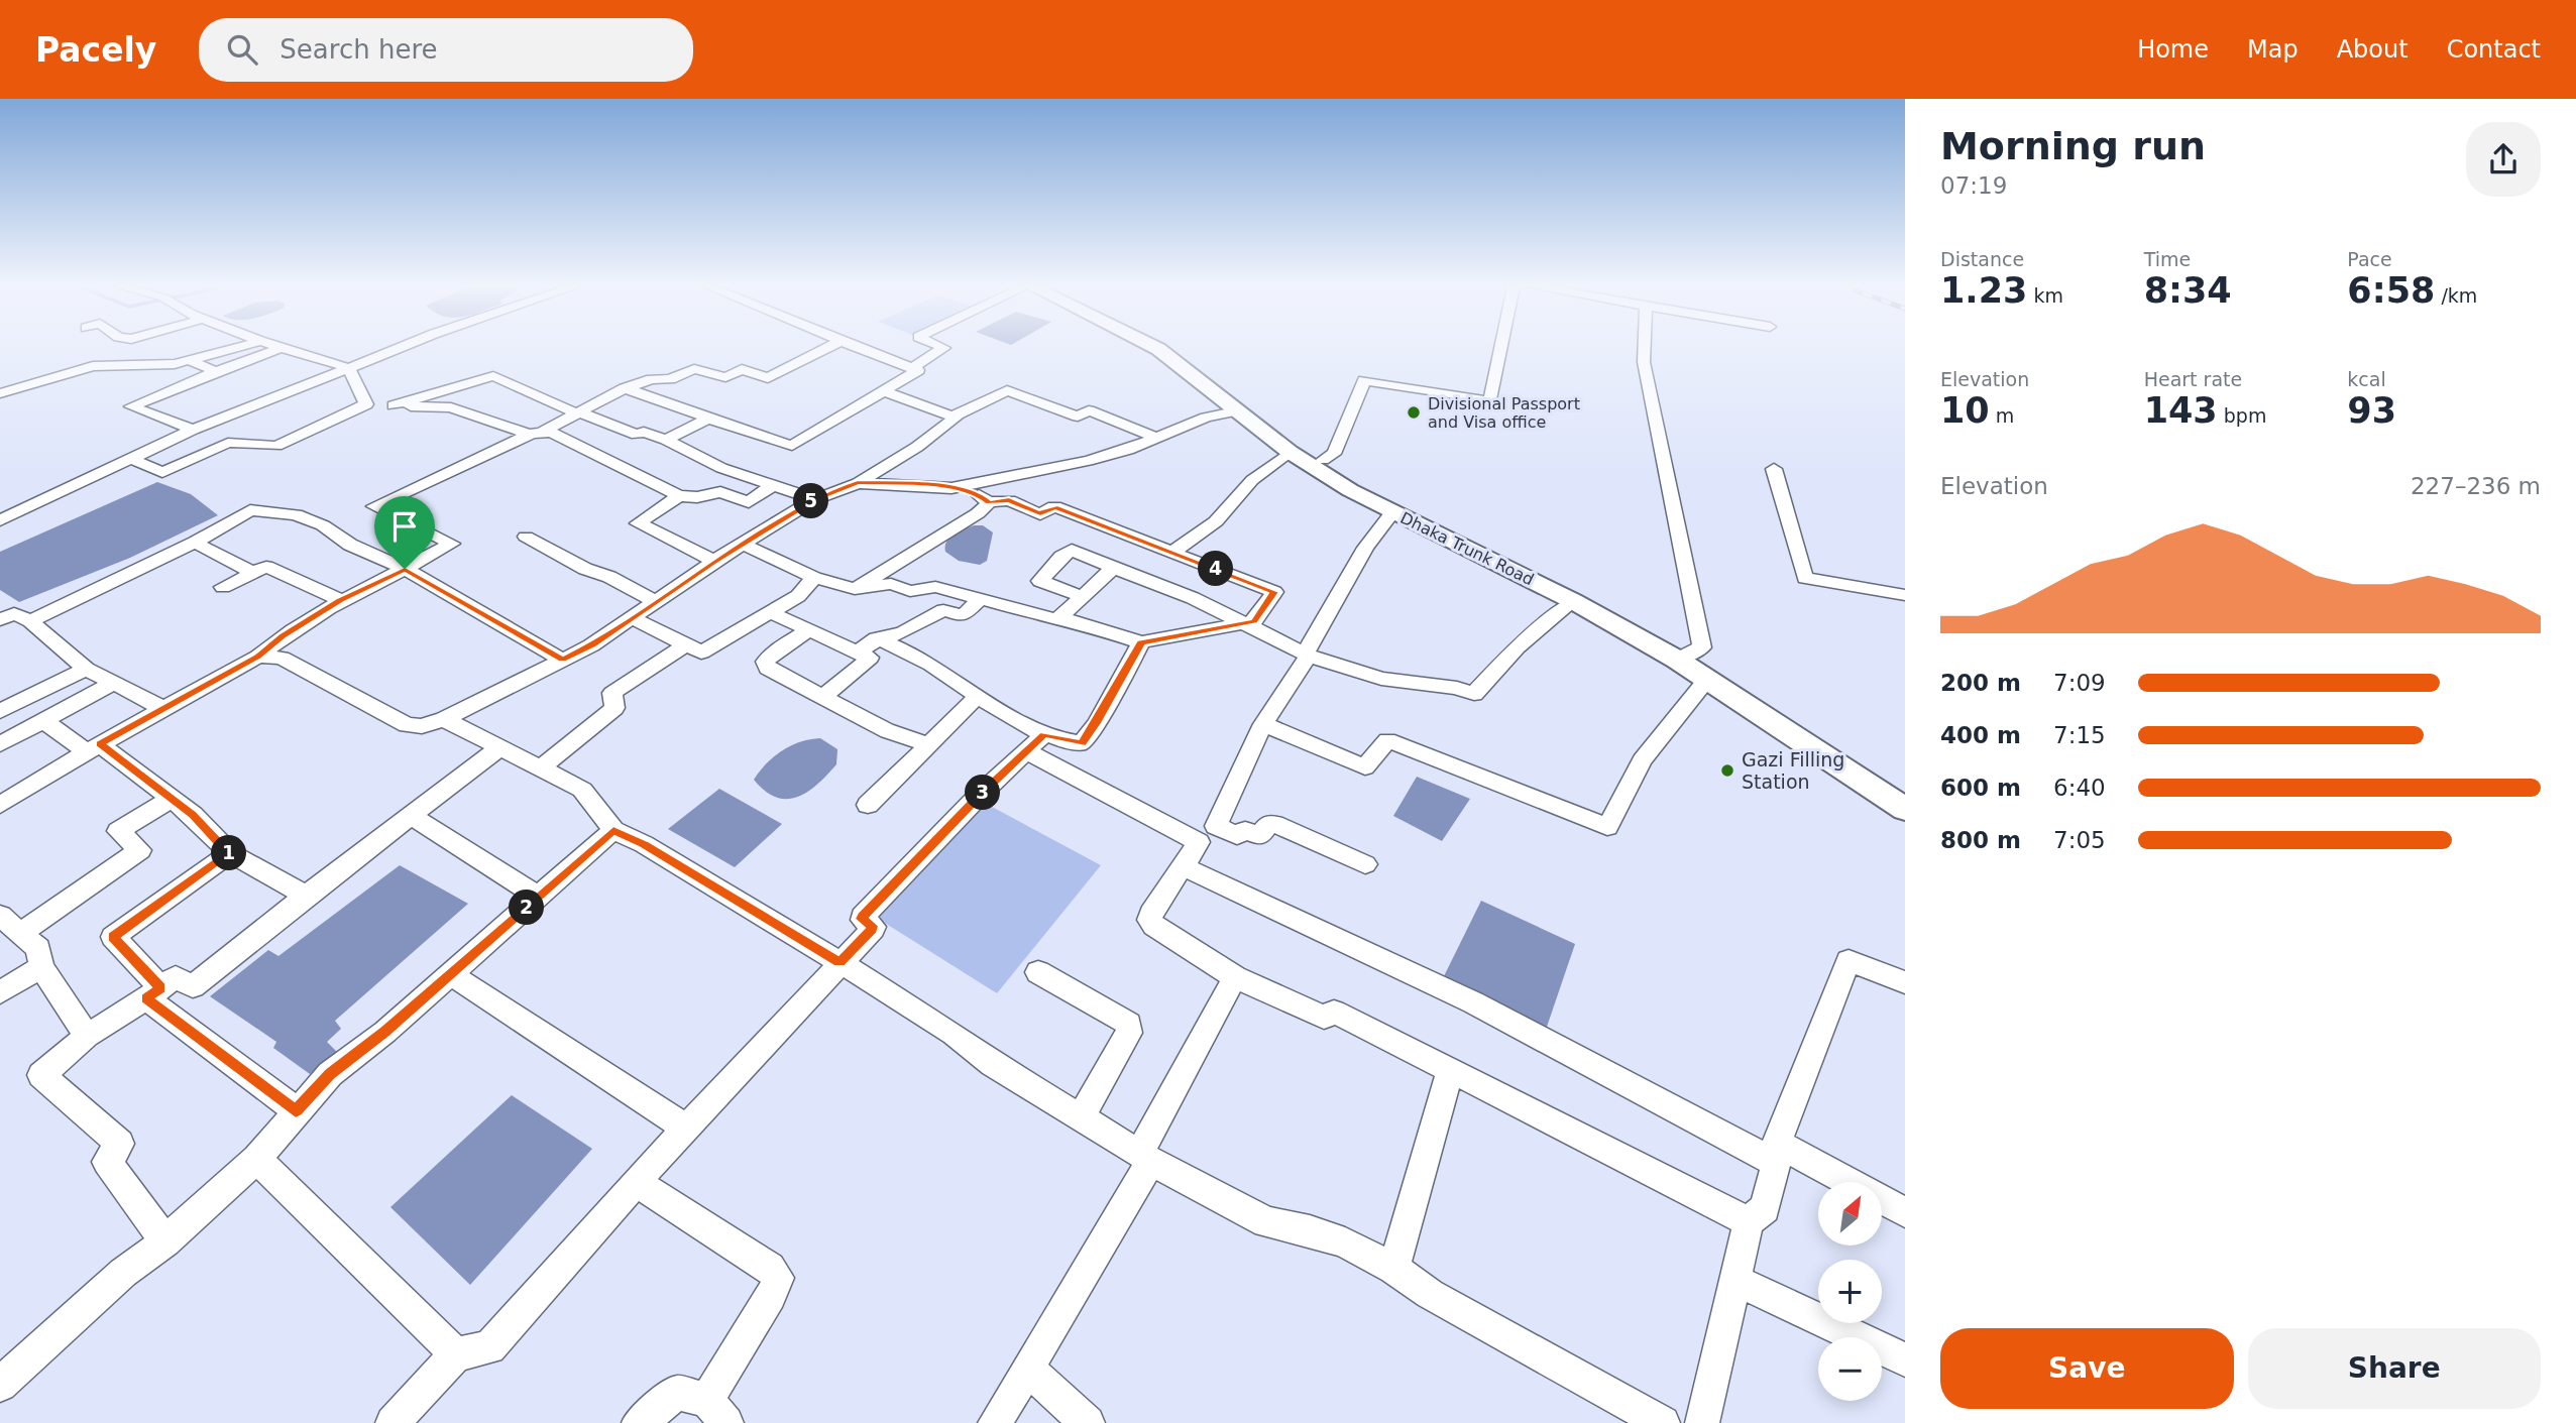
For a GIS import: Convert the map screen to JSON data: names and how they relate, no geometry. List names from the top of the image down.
{
  "streets": {
    "main road": ["Dhaka Trunk Road"]
  },
  "places": ["Divisional Passport and Visa office", "Gazi Filling Station"],
  "north": "top right",
  "page": {
    "header": "Pacely",
    "search": "Search here",
    "nav": [
      "Home",
      "Map",
      "About",
      "Contact"
    ],
    "heading": ["Morning run", "07:19"],
    "stats": [
      ["Distance", "1.23 km"],
      ["Time", "8:34"],
      ["Pace", "6:58 /km"],
      ["Elevation", "10 m"],
      ["Heart rate", "143 bpm"],
      ["kcal", "93"]
    ],
    "chart": ["Elevation", "227–236 m"],
    "pins": [
      "5",
      "4",
      "3",
      "1",
      "2"
    ],
    "list": [
      {
        "name": "200 m",
        "note": "7:09"
      },
      {
        "name": "400 m",
        "note": "7:15"
      },
      {
        "name": "600 m",
        "note": "6:40"
      },
      {
        "name": "800 m",
        "note": "7:05"
      }
    ],
    "map_buttons": ["+", "−"],
    "buttons": ["Save", "Share"]
  }
}
